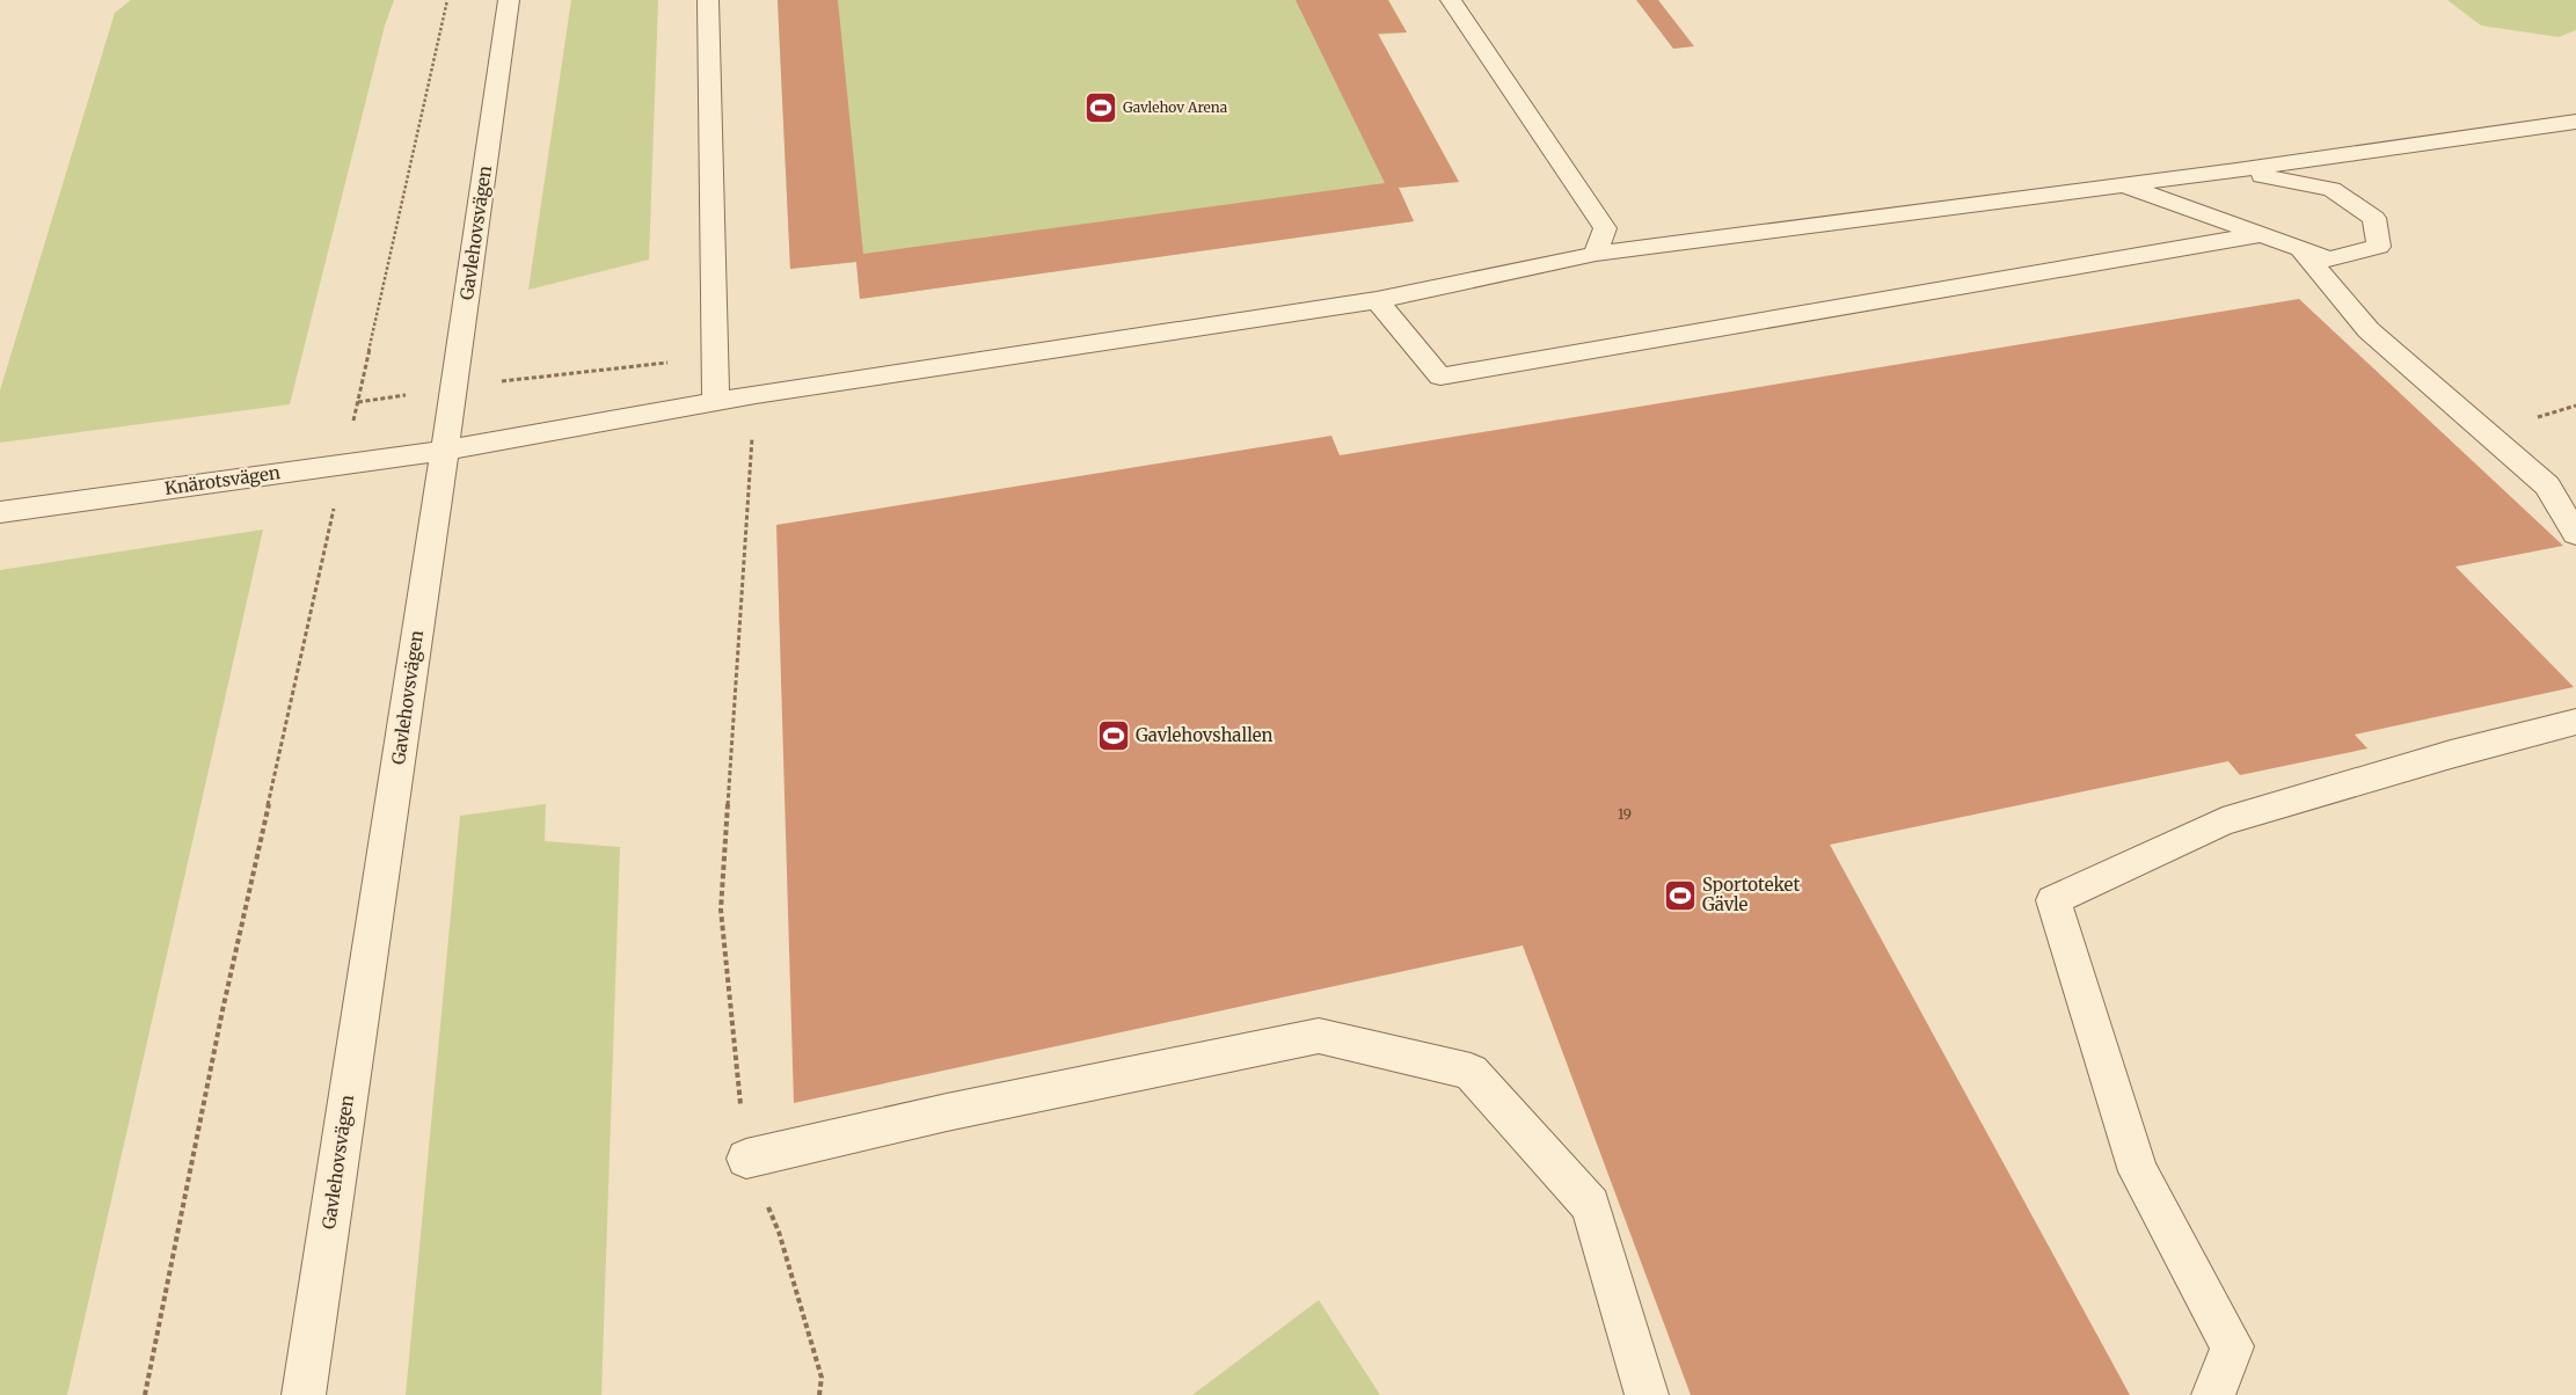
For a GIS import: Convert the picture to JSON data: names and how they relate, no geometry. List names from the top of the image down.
{
  "streets": {
    "street": ["Gavlehovsvägen", "Knärotsvägen"]
  },
  "crossings": [
    ["Gavlehovsvägen", "Knärotsvägen"]
  ],
  "places": {
    "sports": ["Gavlehov Arena", "Gavlehovshallen", "Sportoteket Gävle"]
  },
  "house_numbers": ["19"]
}
